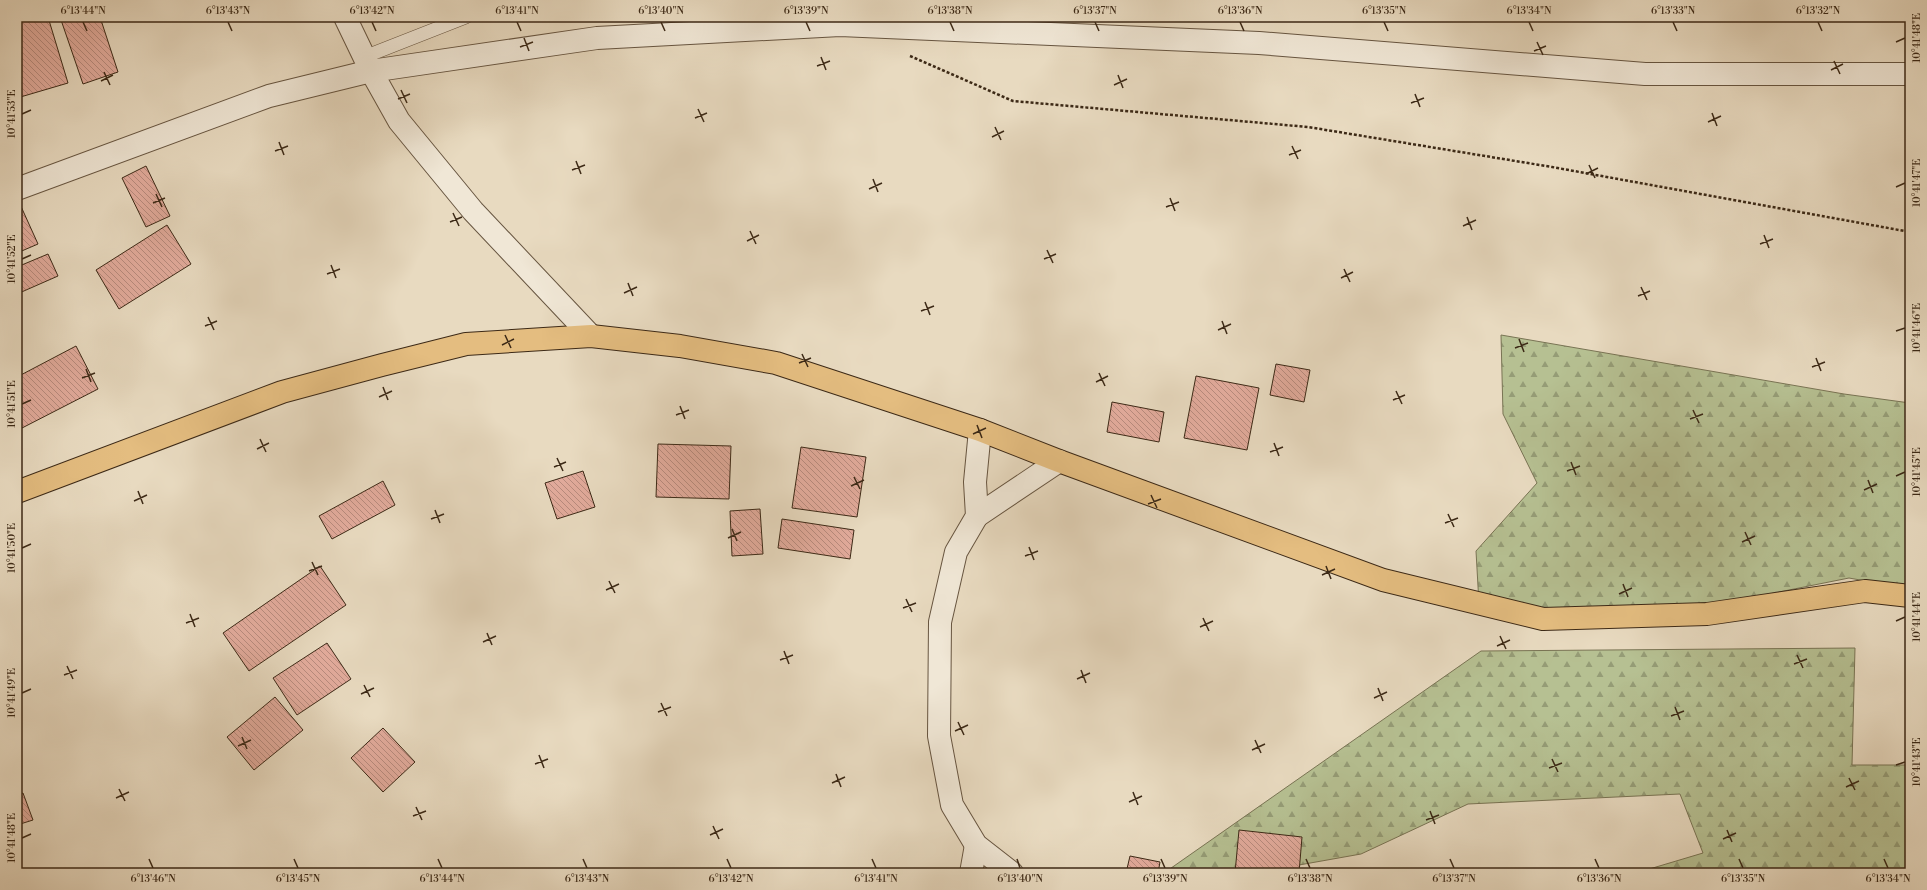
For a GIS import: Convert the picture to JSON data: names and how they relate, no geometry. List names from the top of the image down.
{
  "coordinates": [
    "6°13'44\"N",
    "6°13'43\"N",
    "6°13'42\"N",
    "6°13'41\"N",
    "6°13'40\"N",
    "6°13'39\"N",
    "6°13'38\"N",
    "6°13'37\"N",
    "6°13'36\"N",
    "6°13'35\"N",
    "6°13'34\"N",
    "6°13'33\"N",
    "6°13'32\"N",
    "10°41'48\"E",
    "10°41'53\"E",
    "10°41'47\"E",
    "10°41'52\"E",
    "10°41'46\"E",
    "10°41'51\"E",
    "10°41'45\"E",
    "10°41'50\"E",
    "10°41'44\"E",
    "10°41'49\"E",
    "10°41'43\"E",
    "6°13'46\"N",
    "6°13'45\"N"
  ]
}
